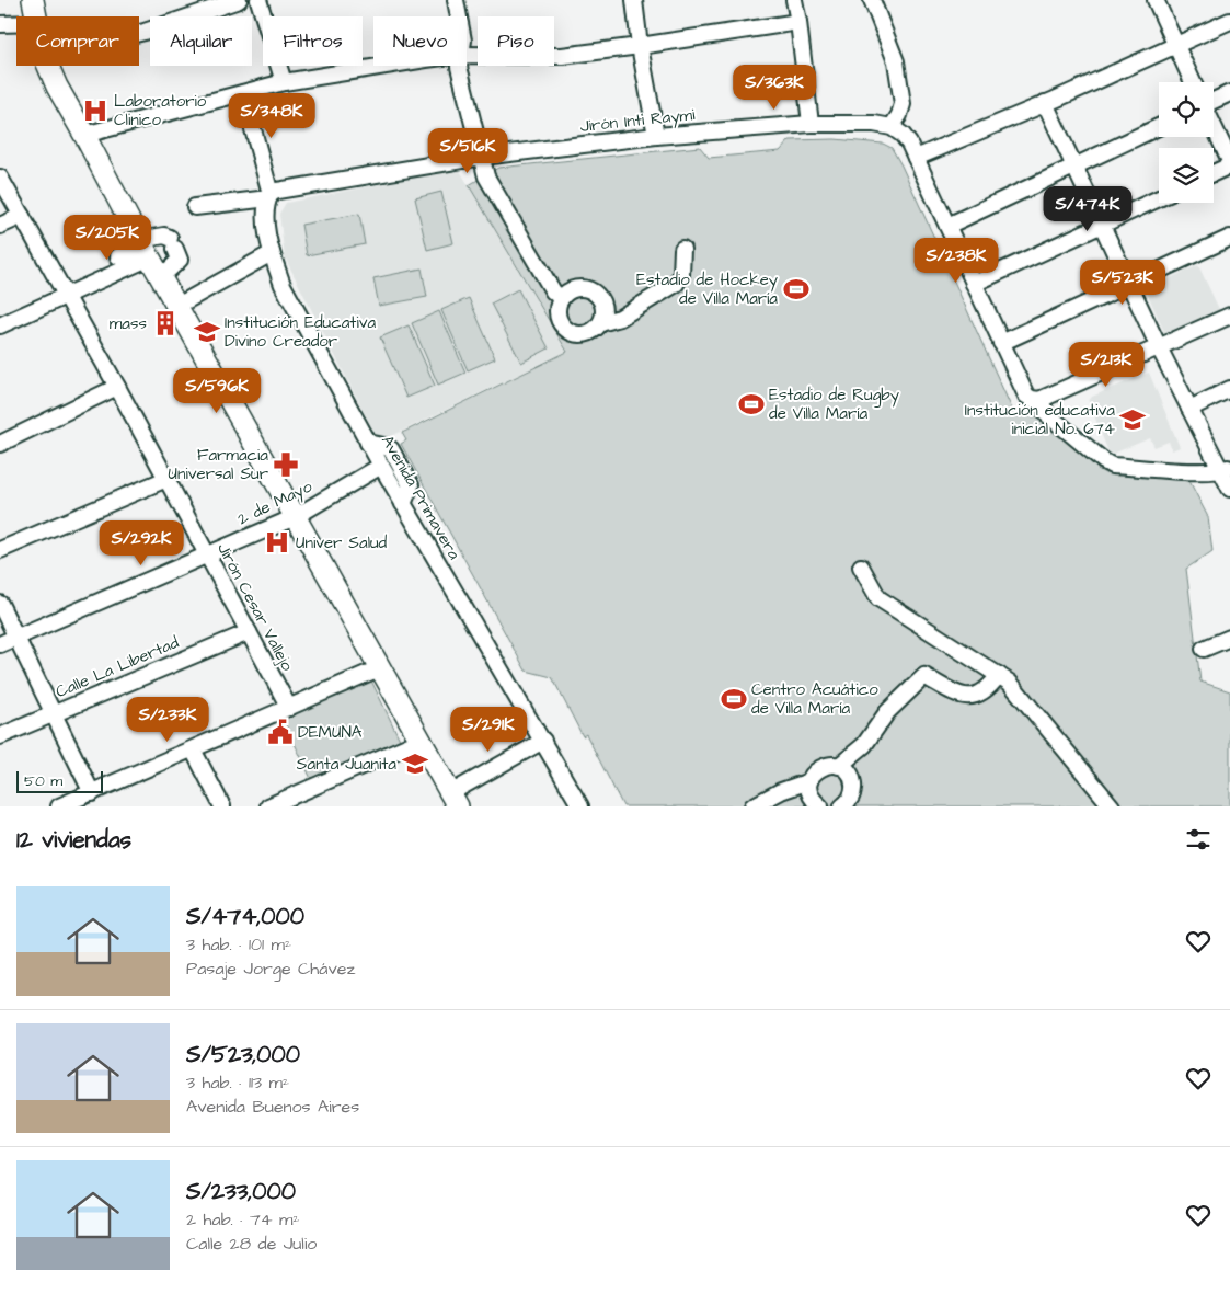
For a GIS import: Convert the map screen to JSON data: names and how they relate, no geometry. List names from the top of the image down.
{
  "streets": {
    "street": [
      "Jirón Inti Raymi",
      "Avenida Primavera",
      "2 de Mayo",
      "Jirón Cesar Vallejo",
      "Calle La Libertad"
    ]
  },
  "crossings": [
    ["Jirón Inti Raymi", "Avenida Primavera"],
    ["Avenida Primavera", "2 de Mayo"],
    ["2 de Mayo", "Jirón Cesar Vallejo"],
    ["Jirón Cesar Vallejo", "Calle La Libertad"]
  ],
  "places": {
    "hospital": ["Laboratorio Clinico", "Univer Salud"],
    "sports": ["Estadio de Hockey de Villa María", "Estadio de Rugby de Villa María", "Centro Acuático de Villa María"],
    "building": ["mass"],
    "school or university": ["Institución Educativa Divino Creador", "Institución educativa inicial No. 674", "Santa Juanita"],
    "pharmacy": ["Farmacia Universal Sur"],
    "public building": ["DEMUNA"]
  },
  "scale_bar": "50 m",
  "page": {
    "chip": [
      "Comprar",
      "Alquilar",
      "Filtros",
      "Nuevo",
      "Piso"
    ],
    "price": [
      "S/363K",
      "S/348K",
      "S/516K",
      "S/474K",
      "S/205K",
      "S/238K",
      "S/523K",
      "S/213K",
      "S/596K",
      "S/292K",
      "S/233K",
      "S/291K"
    ],
    "scale": "50 m",
    "heading": "12 viviendas",
    "list": [
      {
        "name": "S/474,000",
        "note": "3 hab. · 101 m² · Pasaje Jorge Chávez"
      },
      {
        "name": "S/523,000",
        "note": "3 hab. · 113 m² · Avenida Buenos Aires"
      },
      {
        "name": "S/233,000",
        "note": "2 hab. · 74 m² · Calle 28 de Julio"
      }
    ]
  }
}
